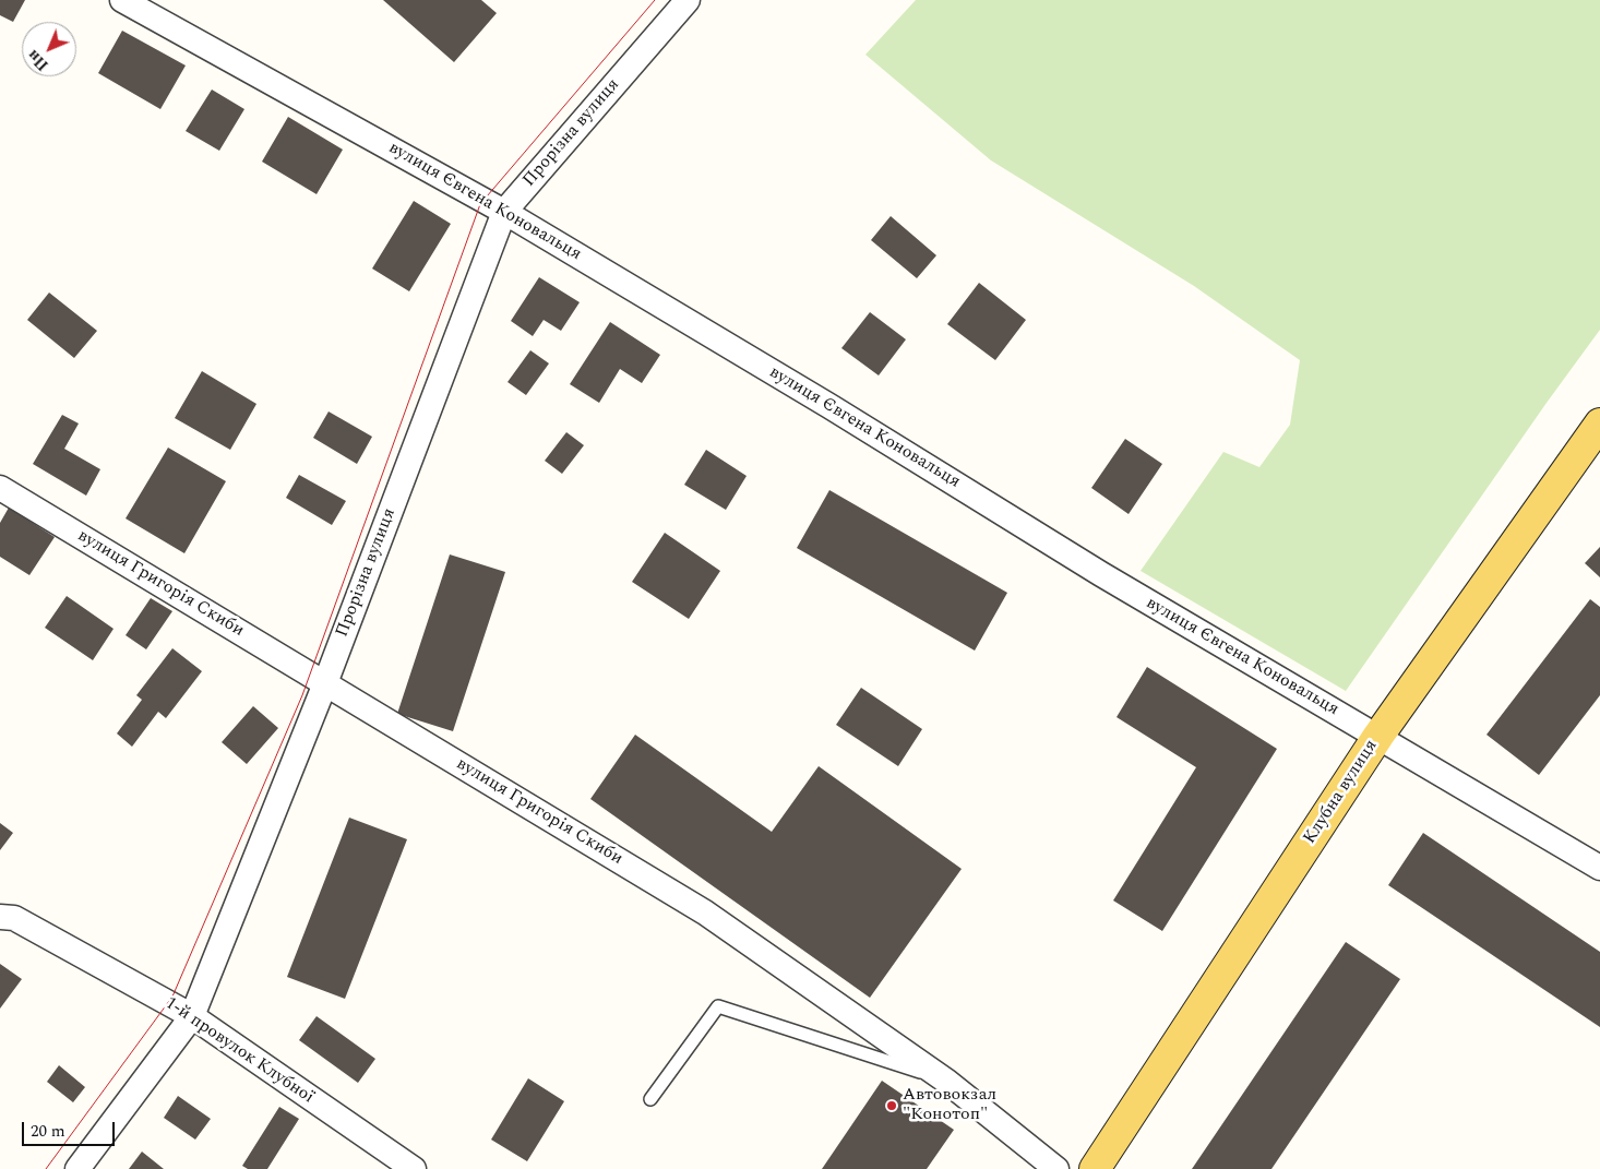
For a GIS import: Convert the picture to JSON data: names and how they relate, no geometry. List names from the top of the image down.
{
  "streets": {
    "main road": ["Клубна вулиця"],
    "street": [
      "Прорізна вулиця",
      "вулиця Євгена Коновальця",
      "вулиця Григорія Скиби",
      "1-й провулок Клубної"
    ]
  },
  "crossings": [
    ["Прорізна вулиця", "вулиця Євгена Коновальця"],
    ["Прорізна вулиця", "вулиця Григорія Скиби"],
    ["Прорізна вулиця", "1-й провулок Клубної"],
    ["вулиця Євгена Коновальця", "Клубна вулиця"]
  ],
  "places": ["Автовокзал \"Конотоп\""],
  "scale_bar": "20 m",
  "north": "bottom left"
}
